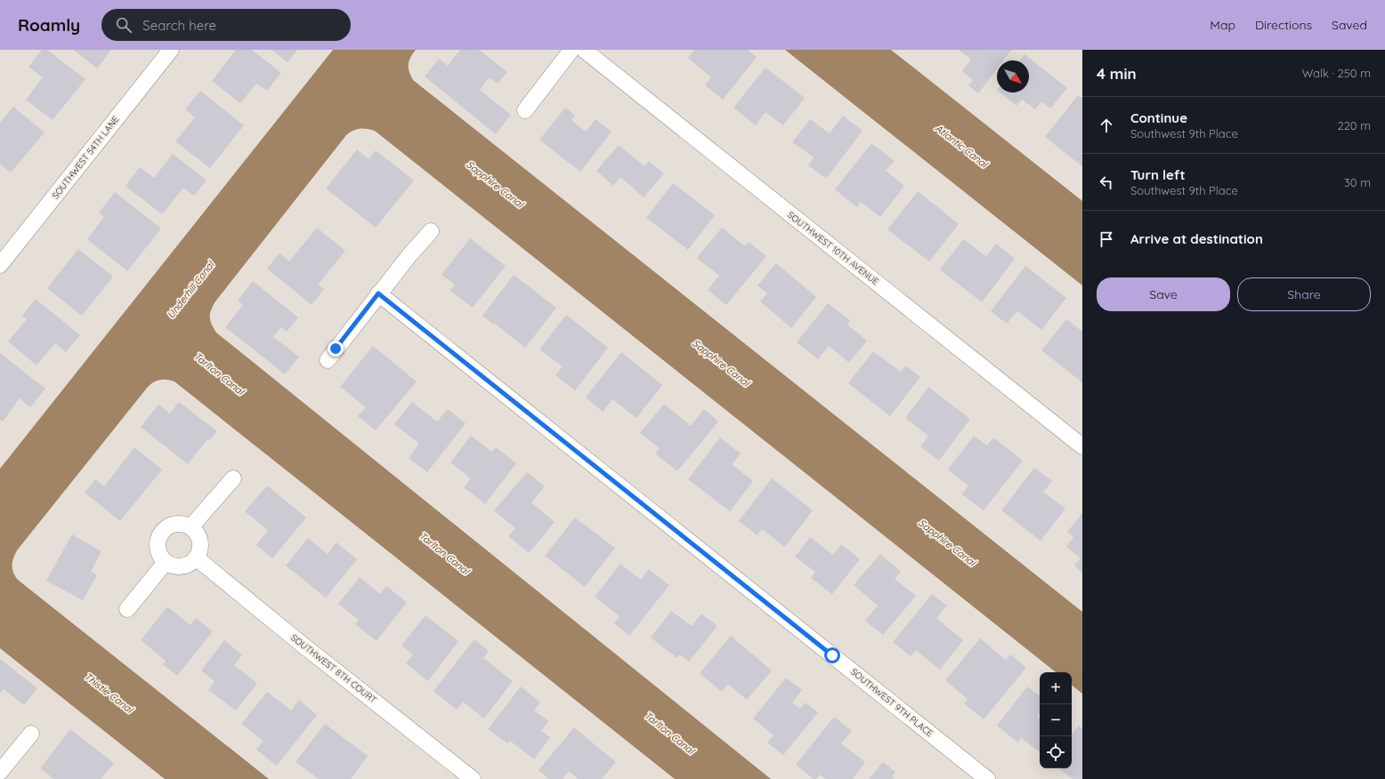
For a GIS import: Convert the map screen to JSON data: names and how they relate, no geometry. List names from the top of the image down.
{
  "streets": {
    "street": [
      "SOUTHWEST 54TH LANE",
      "SOUTHWEST 10TH AVENUE",
      "SOUTHWEST 8TH COURT",
      "SOUTHWEST 9TH PLACE"
    ]
  },
  "water": [
    "Atlantic Canal",
    "Sapphire Canal",
    "Underhill Canal",
    "Tarlton Canal",
    "Thistle Canal"
  ],
  "north": "bottom right",
  "page": {
    "header": "Roamly",
    "search": "Search here",
    "nav": ["Map", "Directions", "Saved"],
    "heading": ["4 min", "Walk · 250 m"],
    "list": [
      ["Continue", "Southwest 9th Place", "220 m"],
      ["Turn left", "Southwest 9th Place", "30 m"],
      "Arrive at destination"
    ],
    "buttons": ["Save", "Share"],
    "map_buttons": ["+", "−"]
  }
}
